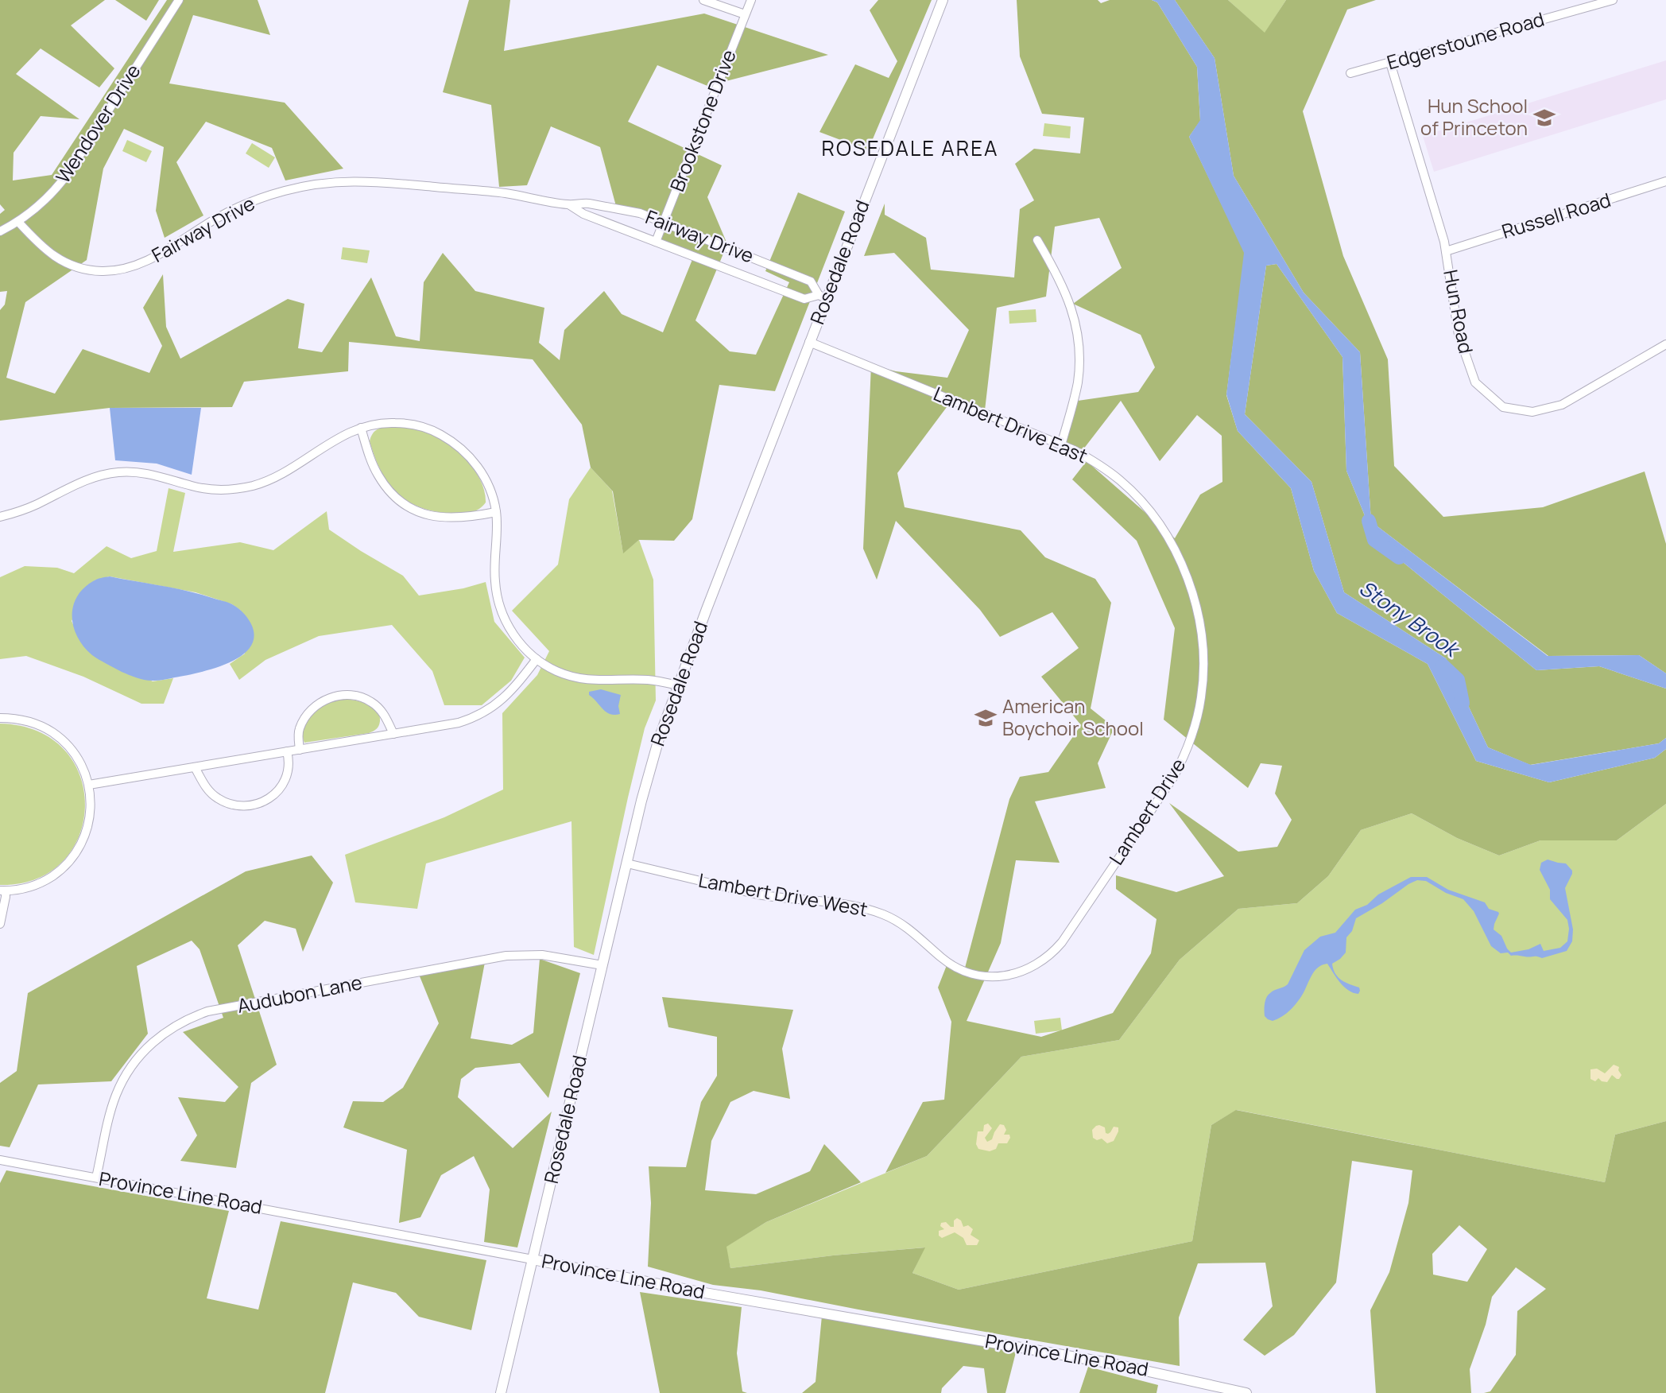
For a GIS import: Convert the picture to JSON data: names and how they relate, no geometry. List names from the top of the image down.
{
  "streets": {
    "street": [
      "Edgerstoune Road",
      "Brookstone Drive",
      "Wendover Drive",
      "Russell Road",
      "Fairway Drive",
      "Rosedale Road",
      "Hun Road",
      "Lambert Drive East",
      "Lambert Drive",
      "Lambert Drive West",
      "Audubon Lane",
      "Province Line Road"
    ]
  },
  "crossings": [
    ["Edgerstoune Road", "Hun Road"],
    ["Brookstone Drive", "Fairway Drive"],
    ["Wendover Drive", "Fairway Drive"],
    ["Russell Road", "Hun Road"],
    ["Fairway Drive", "Rosedale Road"],
    ["Rosedale Road", "Lambert Drive East"],
    ["Rosedale Road", "Lambert Drive West"],
    ["Rosedale Road", "Audubon Lane"],
    ["Rosedale Road", "Province Line Road"],
    ["Lambert Drive East", "Lambert Drive"],
    ["Lambert Drive", "Lambert Drive West"],
    ["Audubon Lane", "Province Line Road"]
  ],
  "districts": ["ROSEDALE AREA"],
  "water": ["Stony Brook"],
  "places": {
    "school or university": ["Hun School of Princeton", "American Boychoir School"]
  }
}
